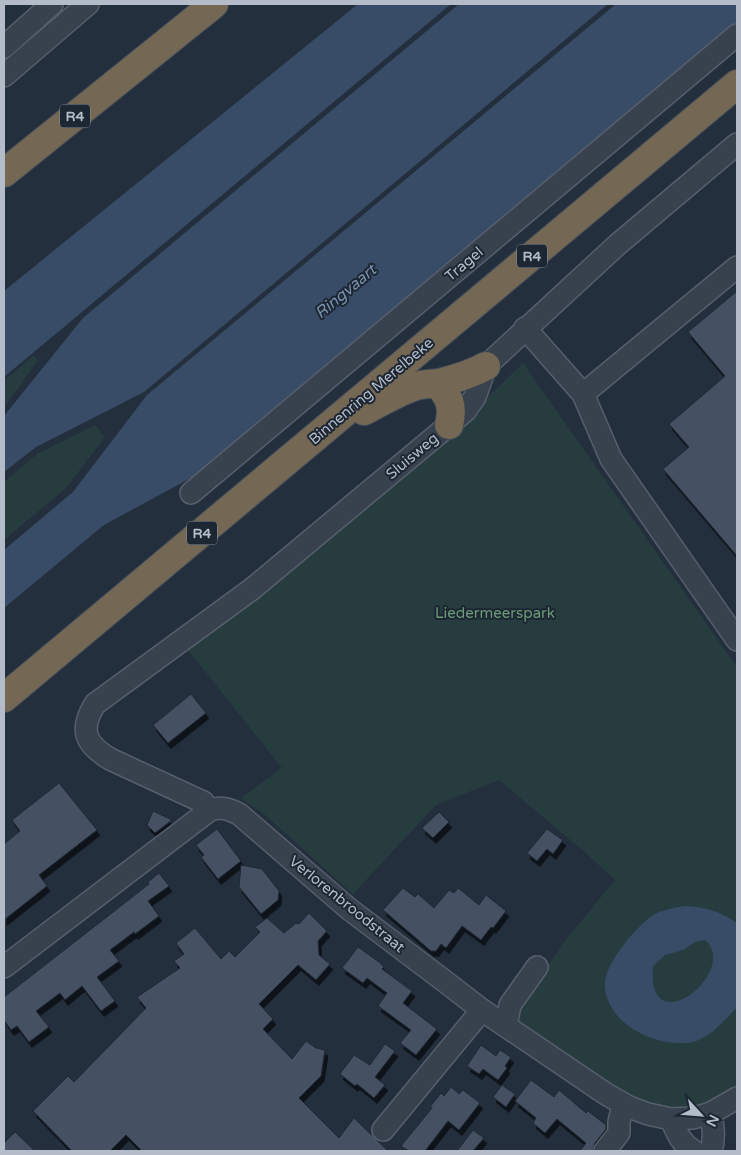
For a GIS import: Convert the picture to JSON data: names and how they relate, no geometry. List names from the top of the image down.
{
  "streets": {
    "highway": ["R4", "Binnenring Merelbeke"],
    "street": ["Tragel", "Sluisweg", "Verlorenbroodstraat"]
  },
  "crossings": [
    ["R4", "Binnenring Merelbeke"],
    ["R4", "Sluisweg"],
    ["Sluisweg", "Verlorenbroodstraat"]
  ],
  "water": ["Ringvaart"],
  "parks": ["Liedermeerspark"],
  "north": "bottom right"
}
